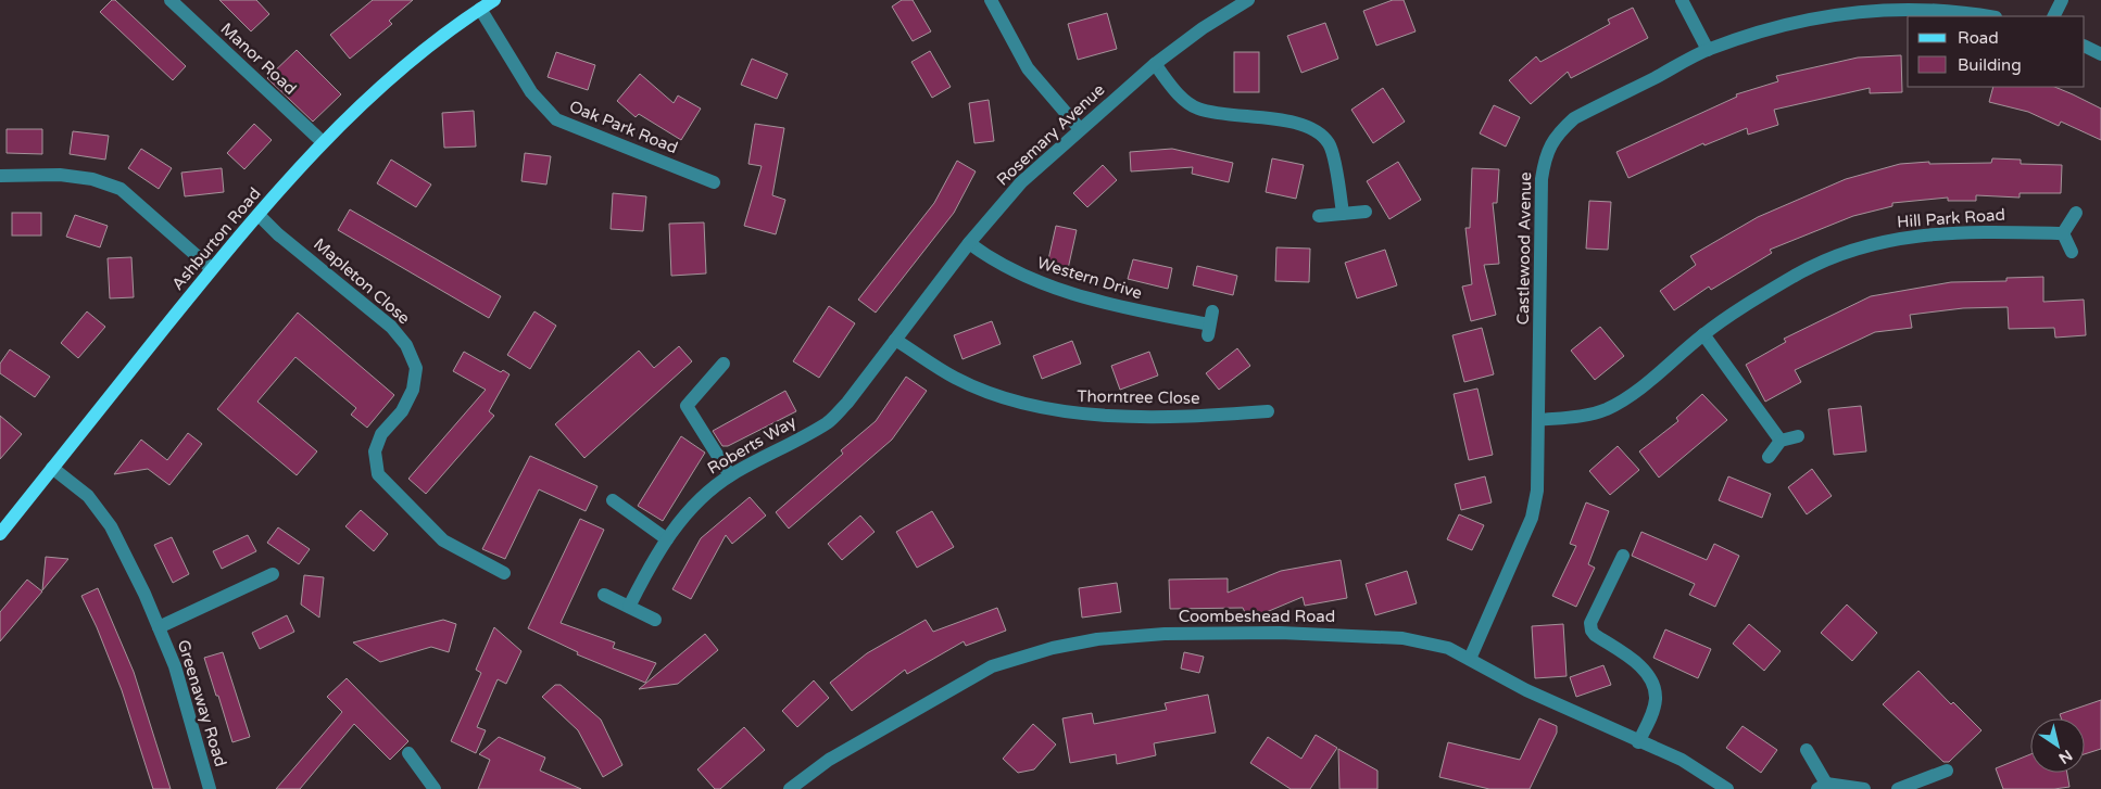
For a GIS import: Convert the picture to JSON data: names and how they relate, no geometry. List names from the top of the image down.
{
  "streets": {
    "main road": ["Ashburton Road"],
    "street": [
      "Manor Road",
      "Oak Park Road",
      "Rosemary Avenue",
      "Hill Park Road",
      "Castlewood Avenue",
      "Western Drive",
      "Mapleton Close",
      "Thorntree Close",
      "Roberts Way",
      "Coombeshead Road",
      "Greenaway Road"
    ]
  },
  "crossings": [
    ["Manor Road", "Ashburton Road"],
    ["Oak Park Road", "Ashburton Road"],
    ["Rosemary Avenue", "Western Drive"],
    ["Rosemary Avenue", "Thorntree Close"],
    ["Rosemary Avenue", "Roberts Way"],
    ["Hill Park Road", "Castlewood Avenue"],
    ["Ashburton Road", "Mapleton Close"],
    ["Ashburton Road", "Greenaway Road"],
    ["Castlewood Avenue", "Coombeshead Road"]
  ],
  "legend": ["Road", "Building"],
  "north": "bottom right"
}
